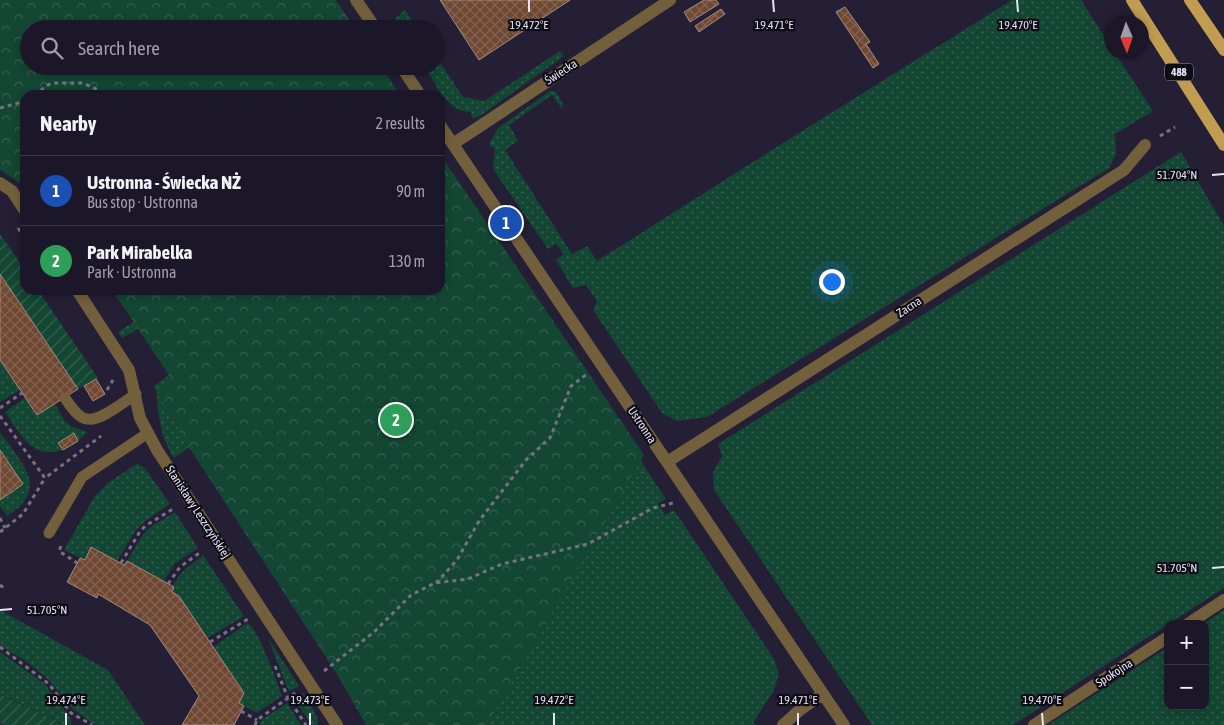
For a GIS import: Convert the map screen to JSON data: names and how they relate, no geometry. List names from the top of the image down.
{
  "streets": {
    "main road": ["488"],
    "street": [
      "Świecka",
      "Zacna",
      "Ustronna",
      "Stanisławy Leszczyńskiej",
      "Spokojna"
    ]
  },
  "crossings": [
    ["Świecka", "Ustronna"],
    ["Zacna", "Ustronna"]
  ],
  "north": "bottom",
  "page": {
    "search": "Search here",
    "heading": ["Nearby", "2 results"],
    "list": [
      {
        "mark": "1",
        "name": "Ustronna - Świecka NŻ",
        "note": "Bus stop · Ustronna",
        "value": "90 m"
      },
      {
        "mark": "2",
        "name": "Park Mirabelka",
        "note": "Park · Ustronna",
        "value": "130 m"
      }
    ],
    "pins": ["1", "2"],
    "map_buttons": ["+", "−"]
  },
  "coordinates": [
    "19.472°E",
    "19.471°E",
    "19.470°E",
    "51.704°N",
    "51.705°N",
    "19.474°E",
    "19.473°E"
  ]
}
